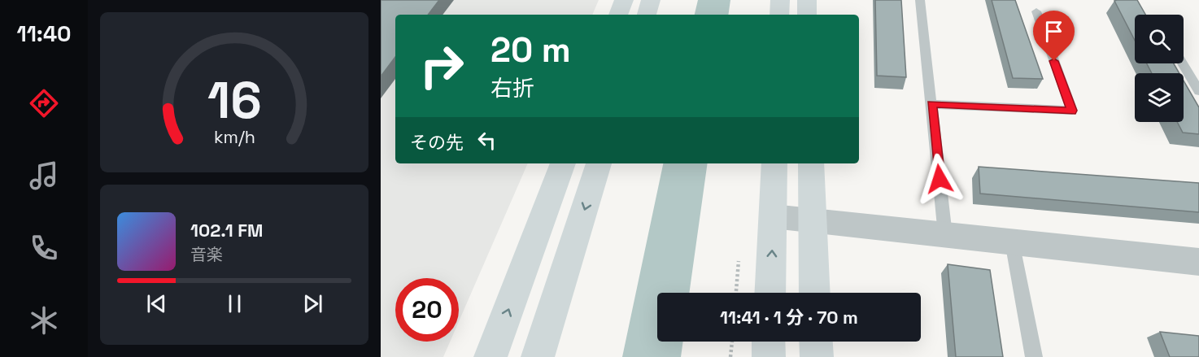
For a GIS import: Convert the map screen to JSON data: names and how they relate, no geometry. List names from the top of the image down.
{
  "page": {
    "tabs": "11:40",
    "turn": ["20 m", "右折"],
    "then": "その先",
    "song": ["102.1 FM", "音楽"],
    "limit": "20",
    "trip": "11:41 · 1 分 · 70 m",
    "gauge": ["16", "km/h"]
  }
}
